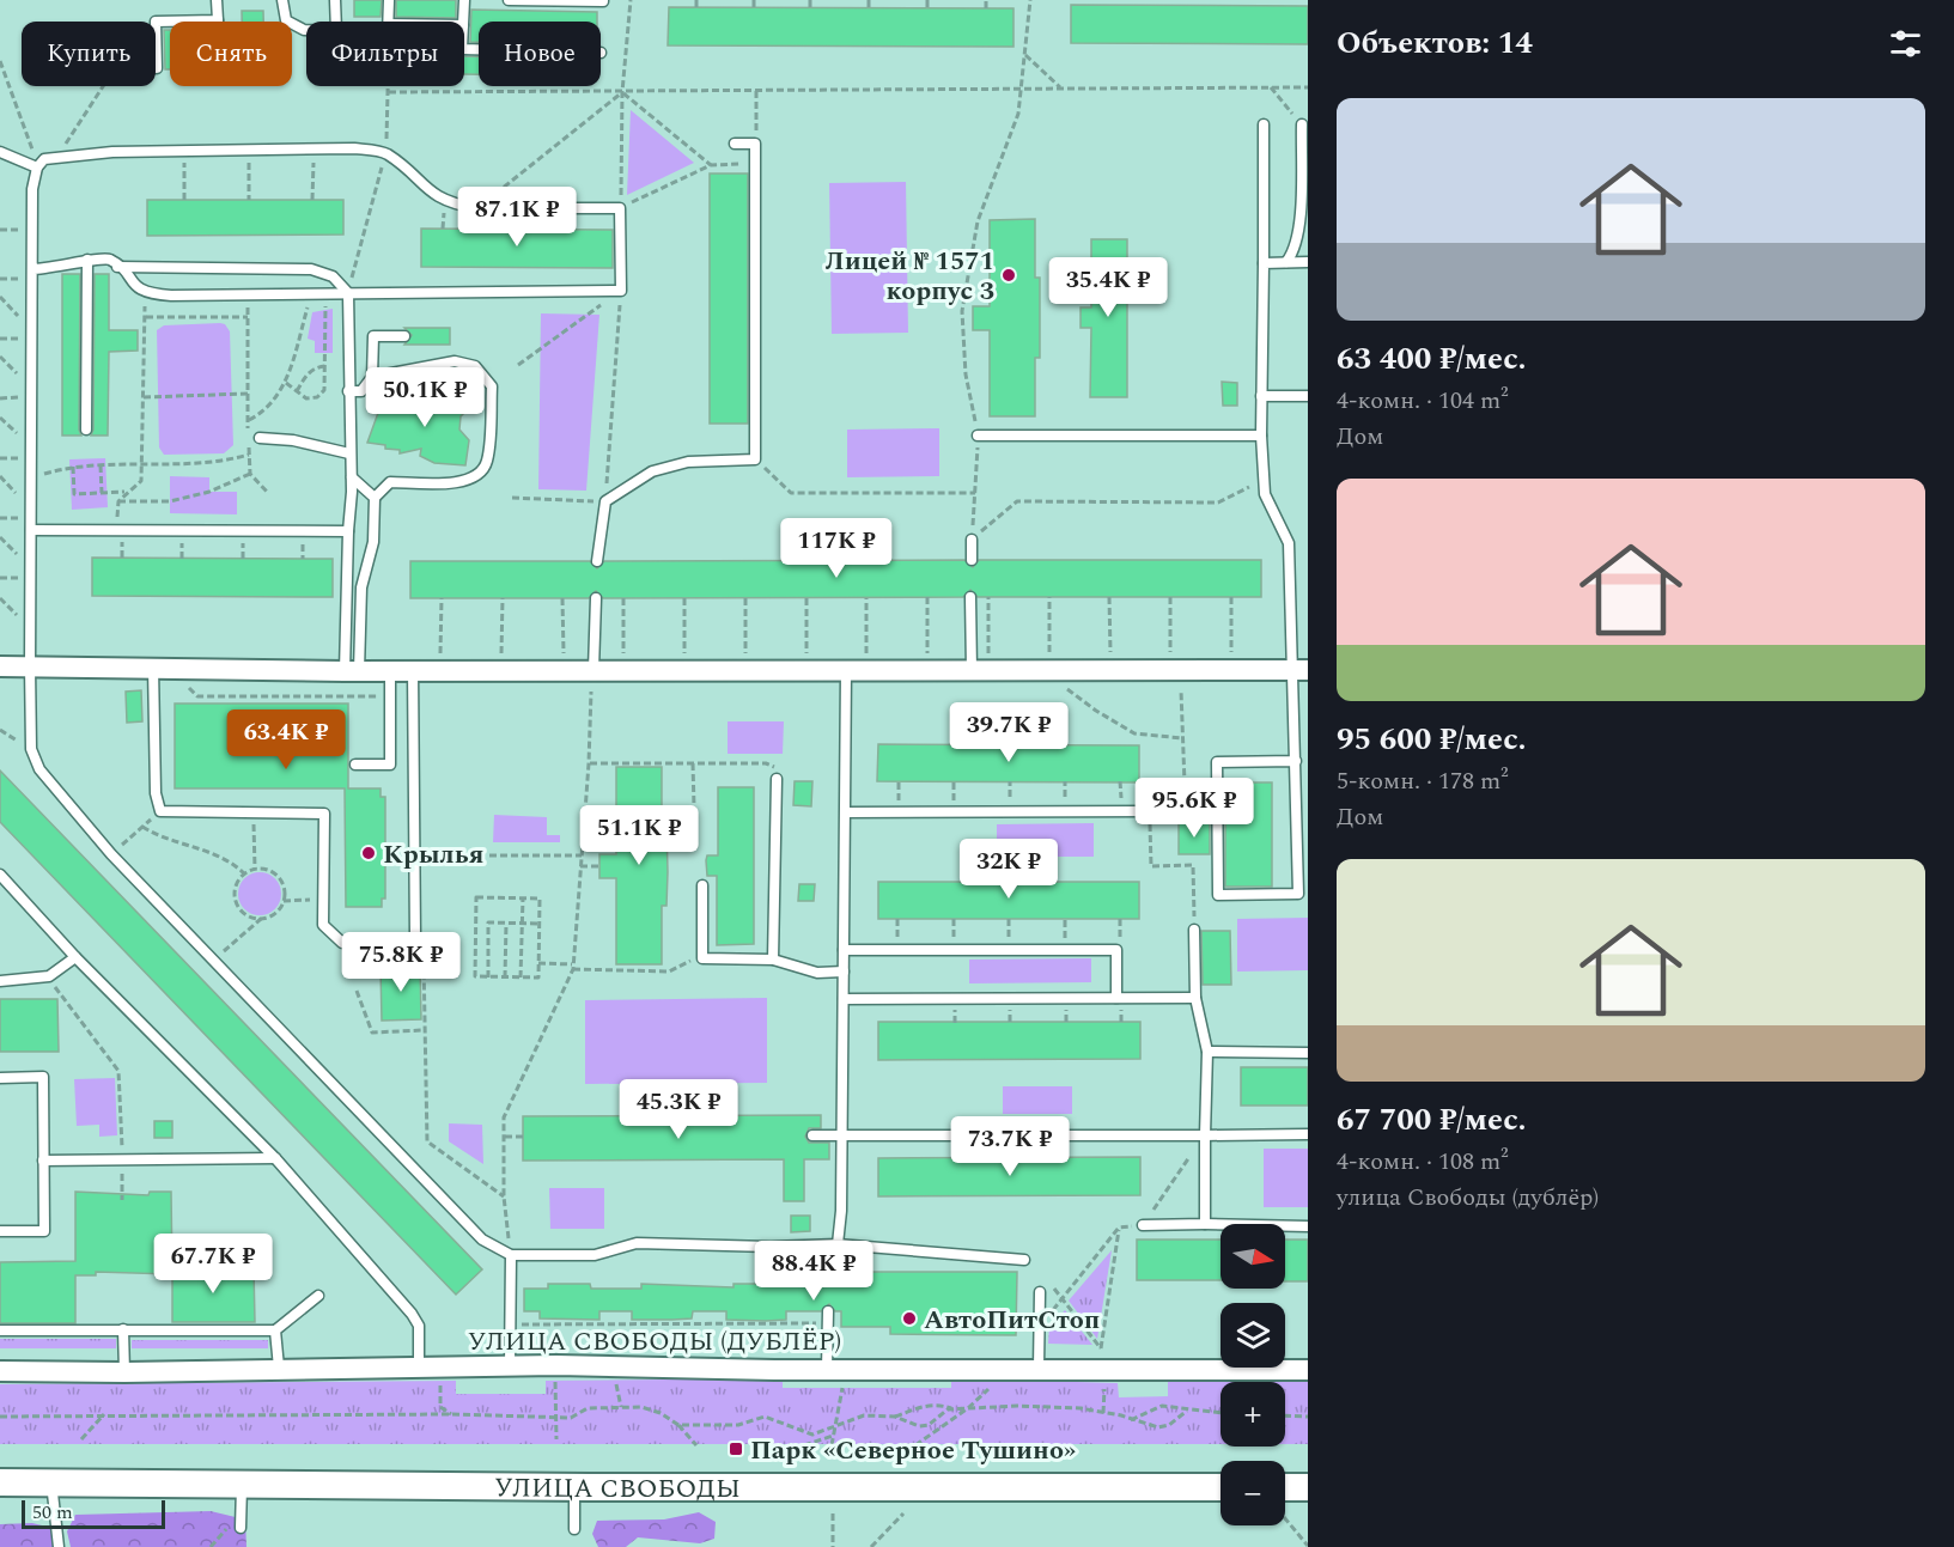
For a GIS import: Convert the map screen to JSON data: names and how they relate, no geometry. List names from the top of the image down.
{
  "streets": {
    "main road": ["УЛИЦА СВОБОДЫ"],
    "street": ["УЛИЦА СВОБОДЫ (ДУБЛЁР)"]
  },
  "places": {
    "other": ["Лицей № 1571 корпус 3", "Крылья", "АвтоПитСтоп"],
    "transit": ["Парк «Северное Тушино»"]
  },
  "scale_bar": "50 m",
  "north": "right",
  "page": {
    "heading": "Объектов: 14",
    "chip": [
      "Купить",
      "Снять",
      "Фильтры",
      "Новое"
    ],
    "list": [
      {
        "name": "63 400 ₽/мес.",
        "note": "4-комн. · 104 m² · Дом"
      },
      {
        "name": "95 600 ₽/мес.",
        "note": "5-комн. · 178 m² · Дом"
      },
      {
        "name": "67 700 ₽/мес.",
        "note": "4-комн. · 108 m² · улица Свободы (дублёр)"
      }
    ],
    "price": [
      "87.1K ₽",
      "35.4K ₽",
      "50.1K ₽",
      "117K ₽",
      "39.7K ₽",
      "63.4K ₽",
      "95.6K ₽",
      "51.1K ₽",
      "32K ₽",
      "75.8K ₽",
      "45.3K ₽",
      "73.7K ₽",
      "67.7K ₽",
      "88.4K ₽"
    ],
    "map_buttons": ["+", "−"],
    "scale": "50 m"
  }
}
